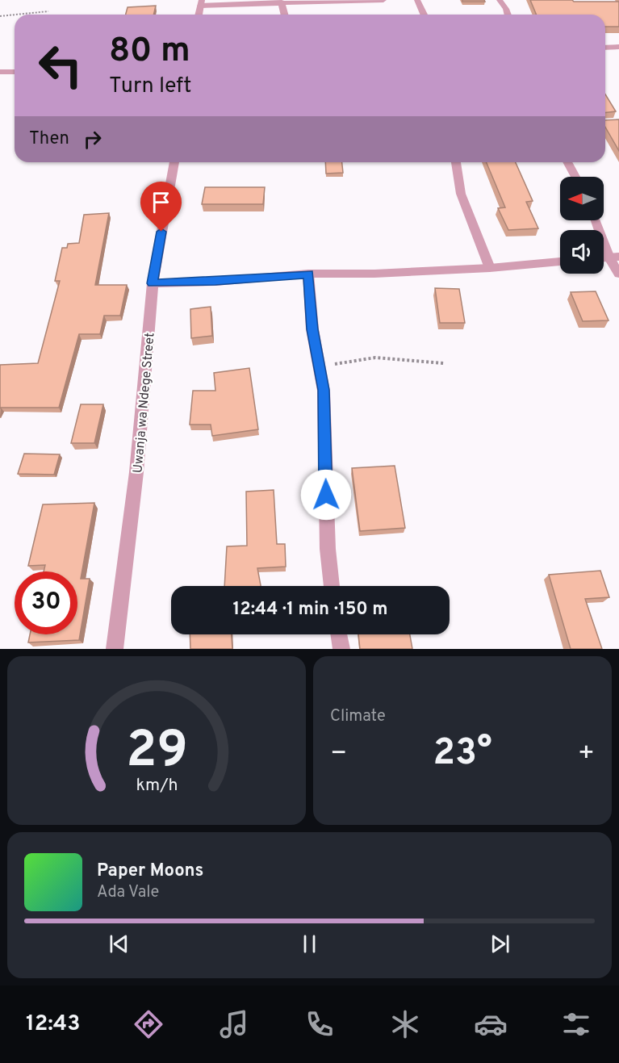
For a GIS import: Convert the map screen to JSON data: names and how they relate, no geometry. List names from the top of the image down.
{
  "streets": {
    "street": ["Uwanja wa Ndege Street"]
  },
  "north": "left",
  "page": {
    "turn": ["80 m", "Turn left"],
    "then": "Then",
    "limit": "30",
    "trip": "12:44 · 1 min · 150 m",
    "tile": "Climate",
    "heat": ["−", "23°", "+"],
    "song": ["Paper Moons", "Ada Vale"],
    "tabs": "12:43",
    "gauge": ["29", "km/h"]
  }
}
